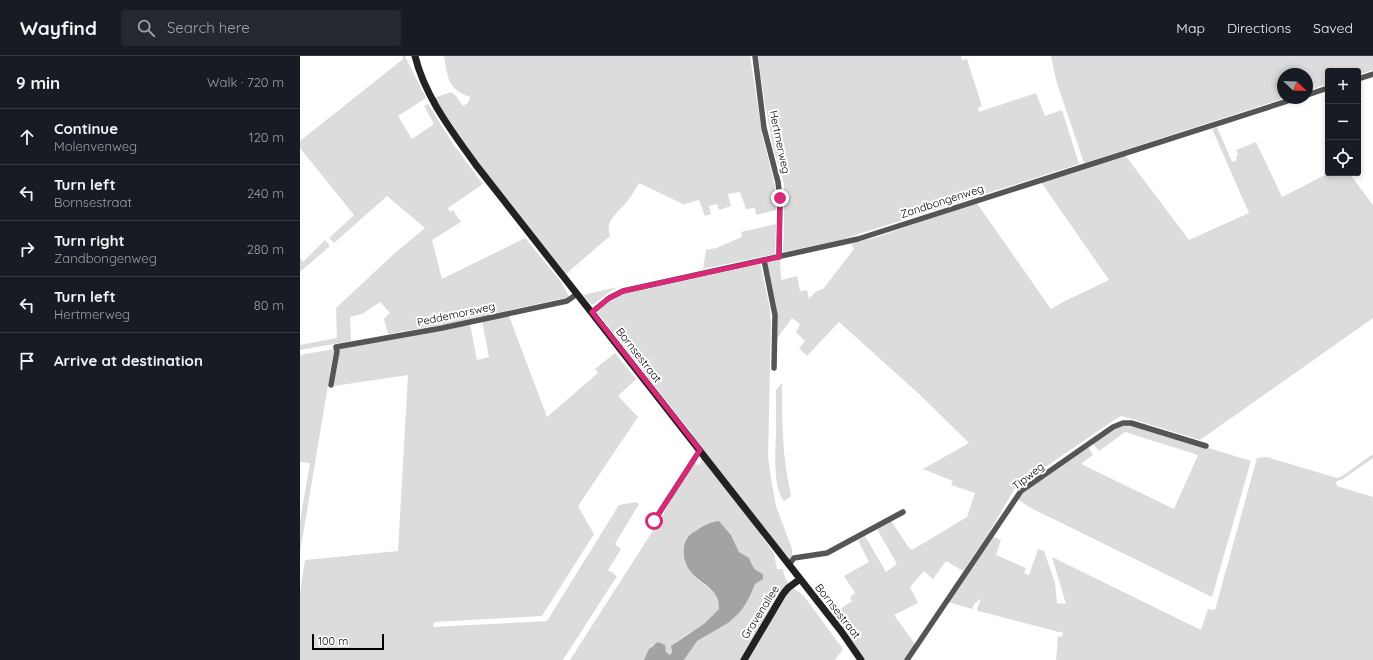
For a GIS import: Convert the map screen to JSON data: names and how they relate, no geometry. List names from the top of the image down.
{
  "streets": {
    "street": [
      "Hertmerweg",
      "Zandbongenweg",
      "Peddemorsweg",
      "Bornsestraat",
      "Tipweg",
      "Gravenallee"
    ]
  },
  "crossings": [
    ["Hertmerweg", "Zandbongenweg"],
    ["Zandbongenweg", "Bornsestraat"],
    ["Peddemorsweg", "Bornsestraat"],
    ["Bornsestraat", "Gravenallee"]
  ],
  "scale_bar": "100 m",
  "north": "bottom right",
  "page": {
    "header": "Wayfind",
    "search": "Search here",
    "nav": ["Map", "Directions", "Saved"],
    "heading": ["9 min", "Walk · 720 m"],
    "map_buttons": ["+", "−"],
    "list": [
      ["Continue", "Molenvenweg", "120 m"],
      ["Turn left", "Bornsestraat", "240 m"],
      ["Turn right", "Zandbongenweg", "280 m"],
      ["Turn left", "Hertmerweg", "80 m"],
      "Arrive at destination"
    ],
    "scale": "100 m"
  }
}
